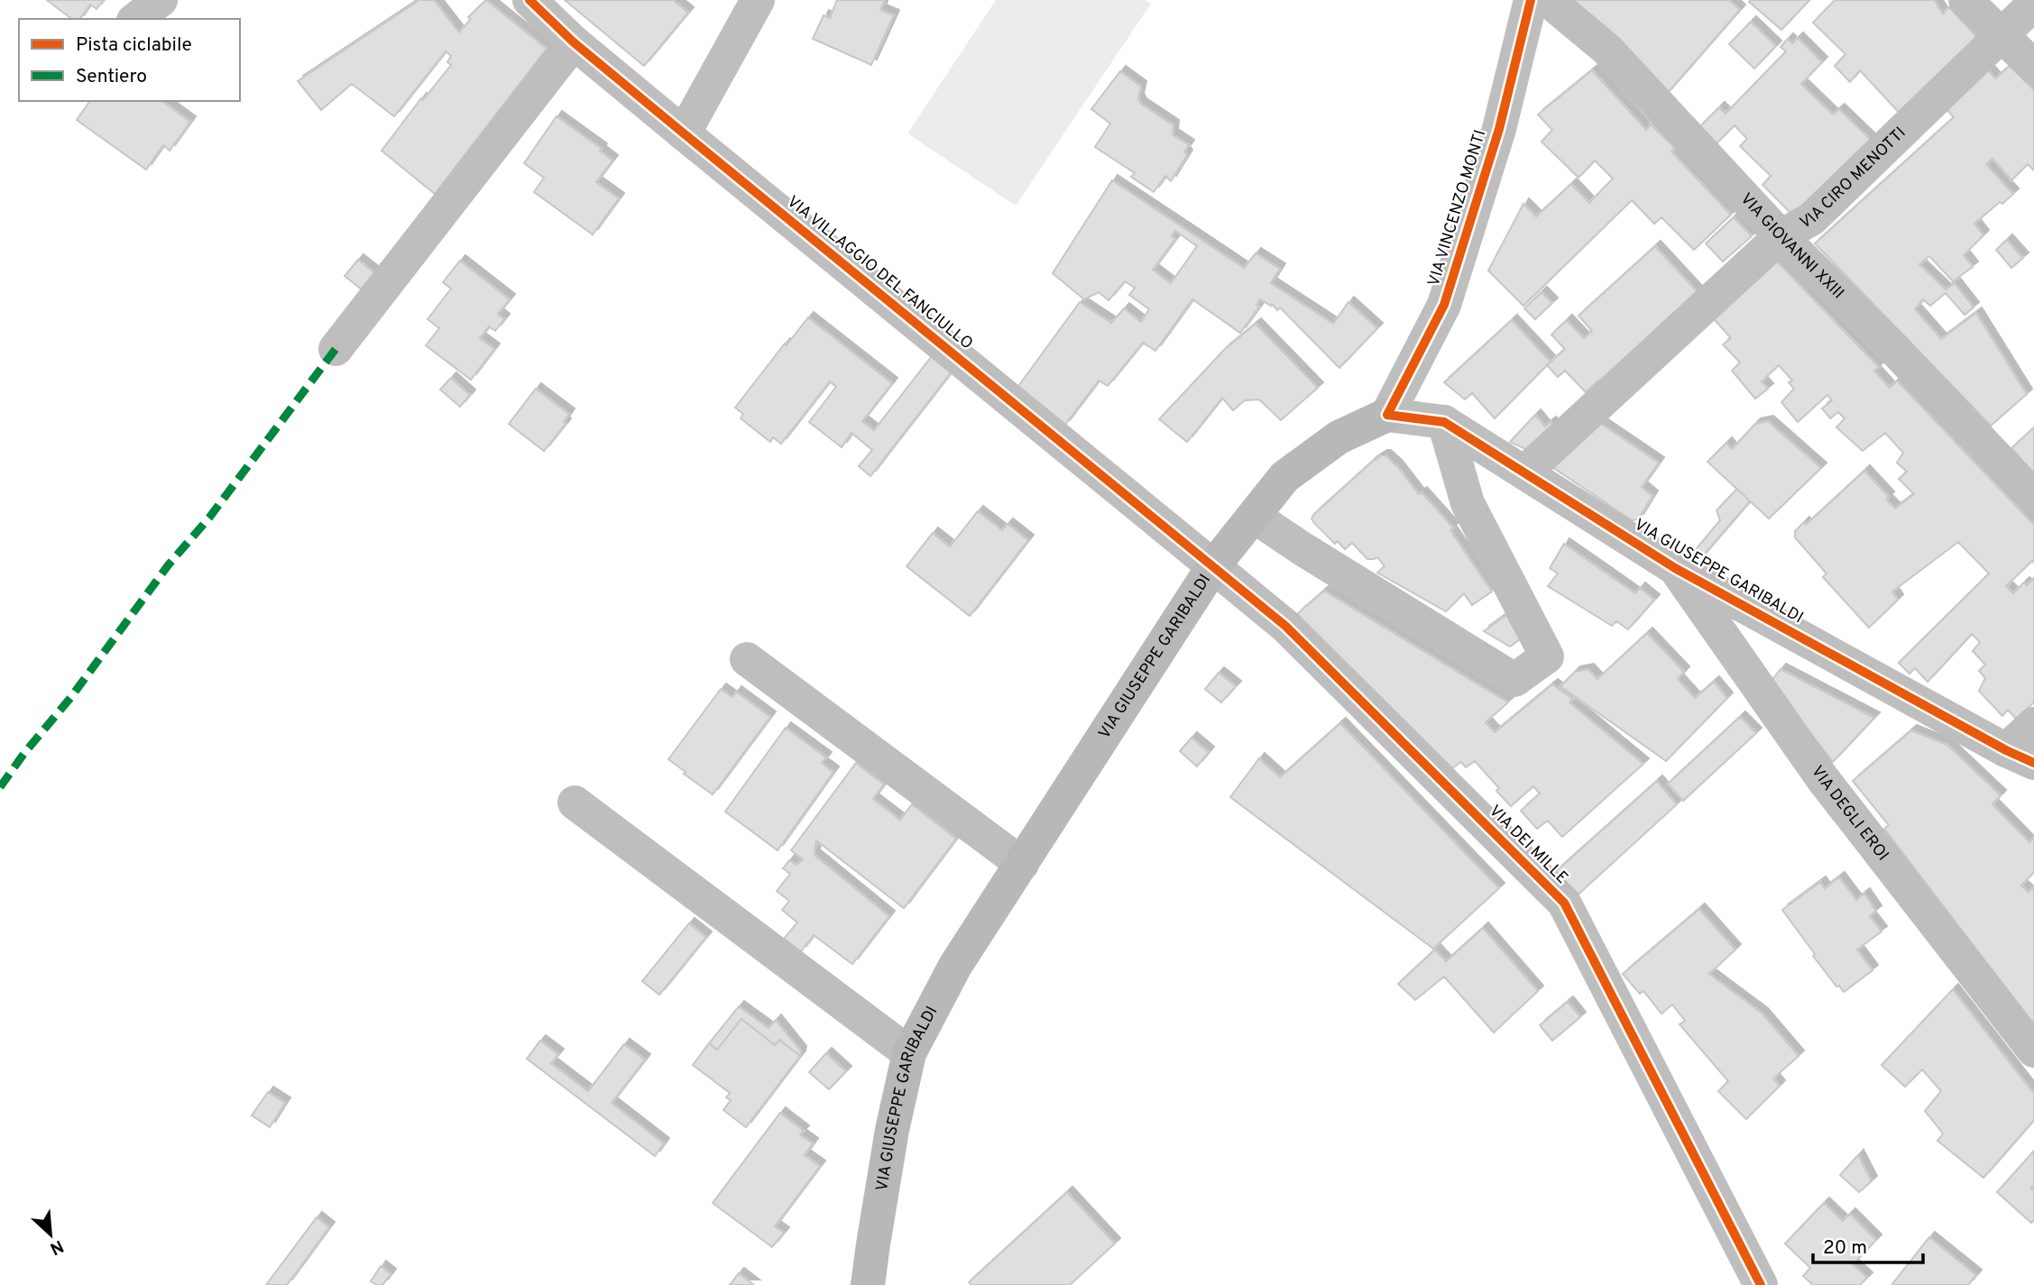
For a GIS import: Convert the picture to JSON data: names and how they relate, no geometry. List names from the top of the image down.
{
  "streets": {
    "main road": ["VIA GIUSEPPE GARIBALDI"],
    "street": [
      "VIA CIRO MENOTTI",
      "VIA VINCENZO MONTI",
      "VIA GIOVANNI XXIII",
      "VIA VILLAGGIO DEL FANCIULLO",
      "VIA DEGLI EROI",
      "VIA DEI MILLE"
    ]
  },
  "crossings": [
    ["VIA CIRO MENOTTI", "VIA GIOVANNI XXIII"],
    ["VIA CIRO MENOTTI", "VIA GIUSEPPE GARIBALDI"],
    ["VIA VINCENZO MONTI", "VIA GIUSEPPE GARIBALDI"],
    ["VIA VILLAGGIO DEL FANCIULLO", "VIA GIUSEPPE GARIBALDI"],
    ["VIA VILLAGGIO DEL FANCIULLO", "VIA DEI MILLE"],
    ["VIA GIUSEPPE GARIBALDI", "VIA DEGLI EROI"],
    ["VIA GIUSEPPE GARIBALDI", "VIA DEI MILLE"]
  ],
  "legend": ["Pista ciclabile", "Sentiero"],
  "scale_bar": "20 m",
  "north": "bottom right"
}
